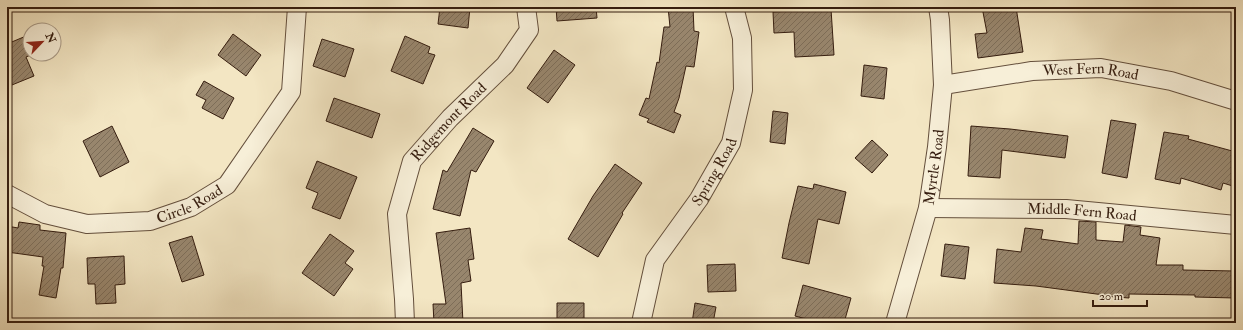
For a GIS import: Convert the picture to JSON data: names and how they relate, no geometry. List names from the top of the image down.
{
  "streets": {
    "street": [
      "West Fern Road",
      "Ridgemont Road",
      "Myrtle Road",
      "Spring Road",
      "Circle Road",
      "Middle Fern Road"
    ]
  },
  "crossings": [
    ["West Fern Road", "Myrtle Road"],
    ["Myrtle Road", "Middle Fern Road"]
  ],
  "scale_bar": "20 m",
  "north": "top right"
}
